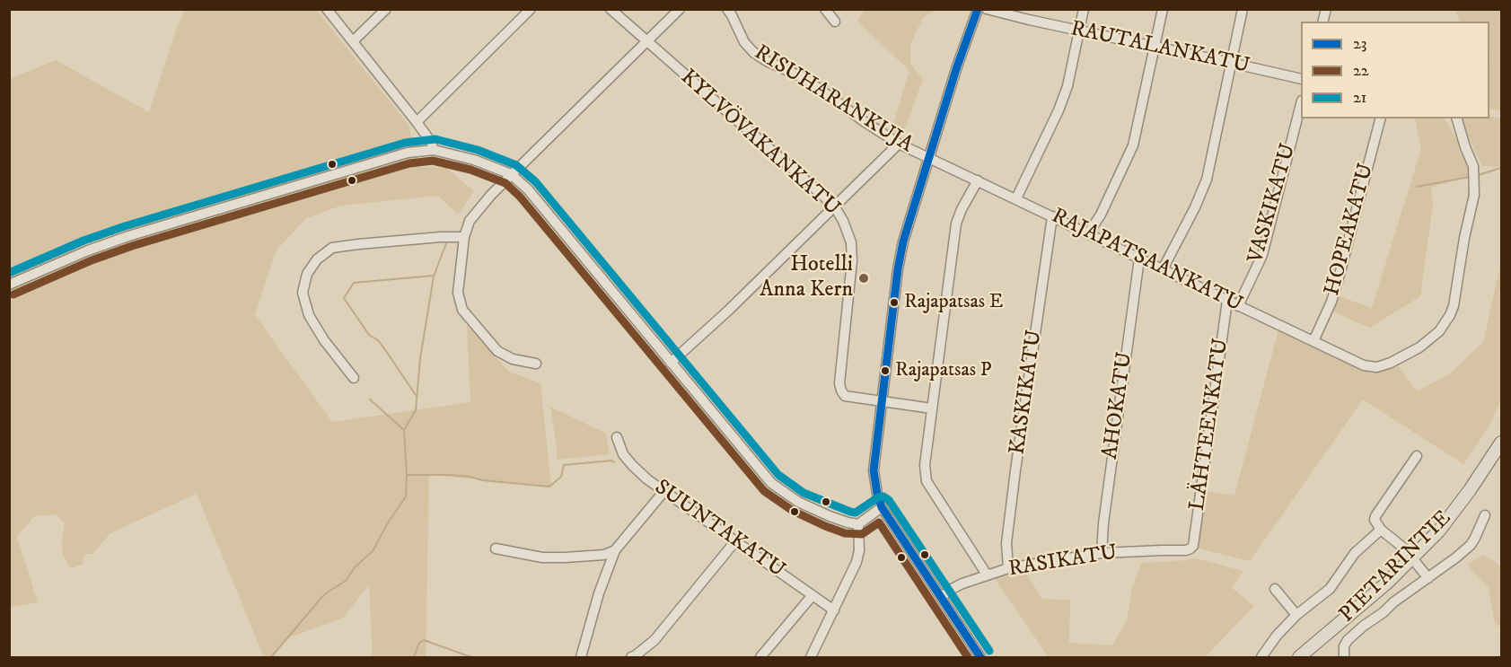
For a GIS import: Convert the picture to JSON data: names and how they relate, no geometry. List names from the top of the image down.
{
  "streets": {
    "main road": ["PIETARINTIE"],
    "street": [
      "RAUTALANKATU",
      "RISUHARANKUJA",
      "KYLVÖVAKANKATU",
      "VASKIKATU",
      "HOPEAKATU",
      "RAJAPATSAANKATU",
      "KASKIKATU",
      "AHOKATU",
      "LÄHTEENKATU",
      "SUUNTAKATU",
      "RASIKATU"
    ]
  },
  "crossings": [
    ["RISUHARANKUJA", "RAJAPATSAANKATU"],
    ["VASKIKATU", "RAJAPATSAANKATU"],
    ["HOPEAKATU", "RAJAPATSAANKATU"],
    ["RAJAPATSAANKATU", "KASKIKATU"],
    ["RAJAPATSAANKATU", "AHOKATU"],
    ["RAJAPATSAANKATU", "LÄHTEENKATU"],
    ["KASKIKATU", "RASIKATU"],
    ["AHOKATU", "RASIKATU"],
    ["LÄHTEENKATU", "RASIKATU"]
  ],
  "places": ["Hotelli Anna Kern", "Rajapatsas E", "Rajapatsas P"],
  "lines": ["transit line 23", "transit line 21", "transit line 22"],
  "legend": ["23", "22", "21"]
}
